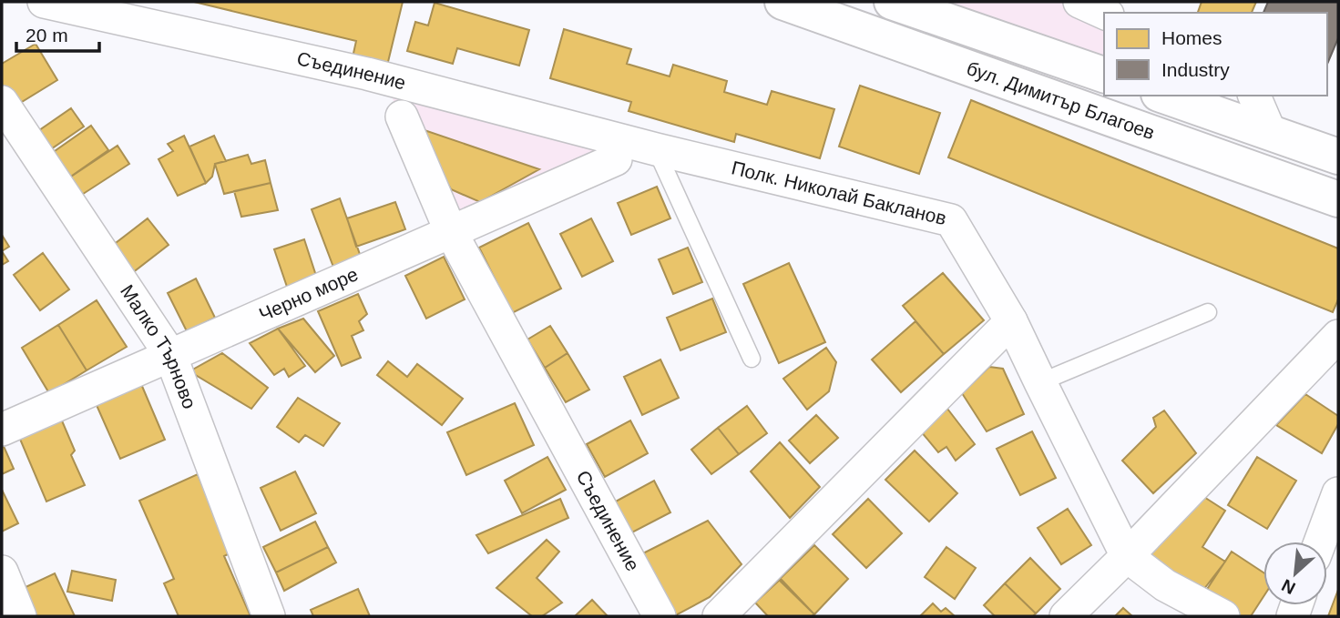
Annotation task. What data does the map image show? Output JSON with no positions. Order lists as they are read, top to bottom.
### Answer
{
  "streets": {
    "main road": ["бул. Димитър Благоев"],
    "street": [
      "Съединение",
      "Полк. Николай Бакланов",
      "Черно море",
      "Малко Търново"
    ]
  },
  "crossings": [
    ["Съединение", "Полк. Николай Бакланов"],
    ["Съединение", "Черно море"],
    ["Черно море", "Малко Търново"]
  ],
  "legend": ["Homes", "Industry"],
  "scale_bar": "20 m",
  "north": "bottom left"
}
